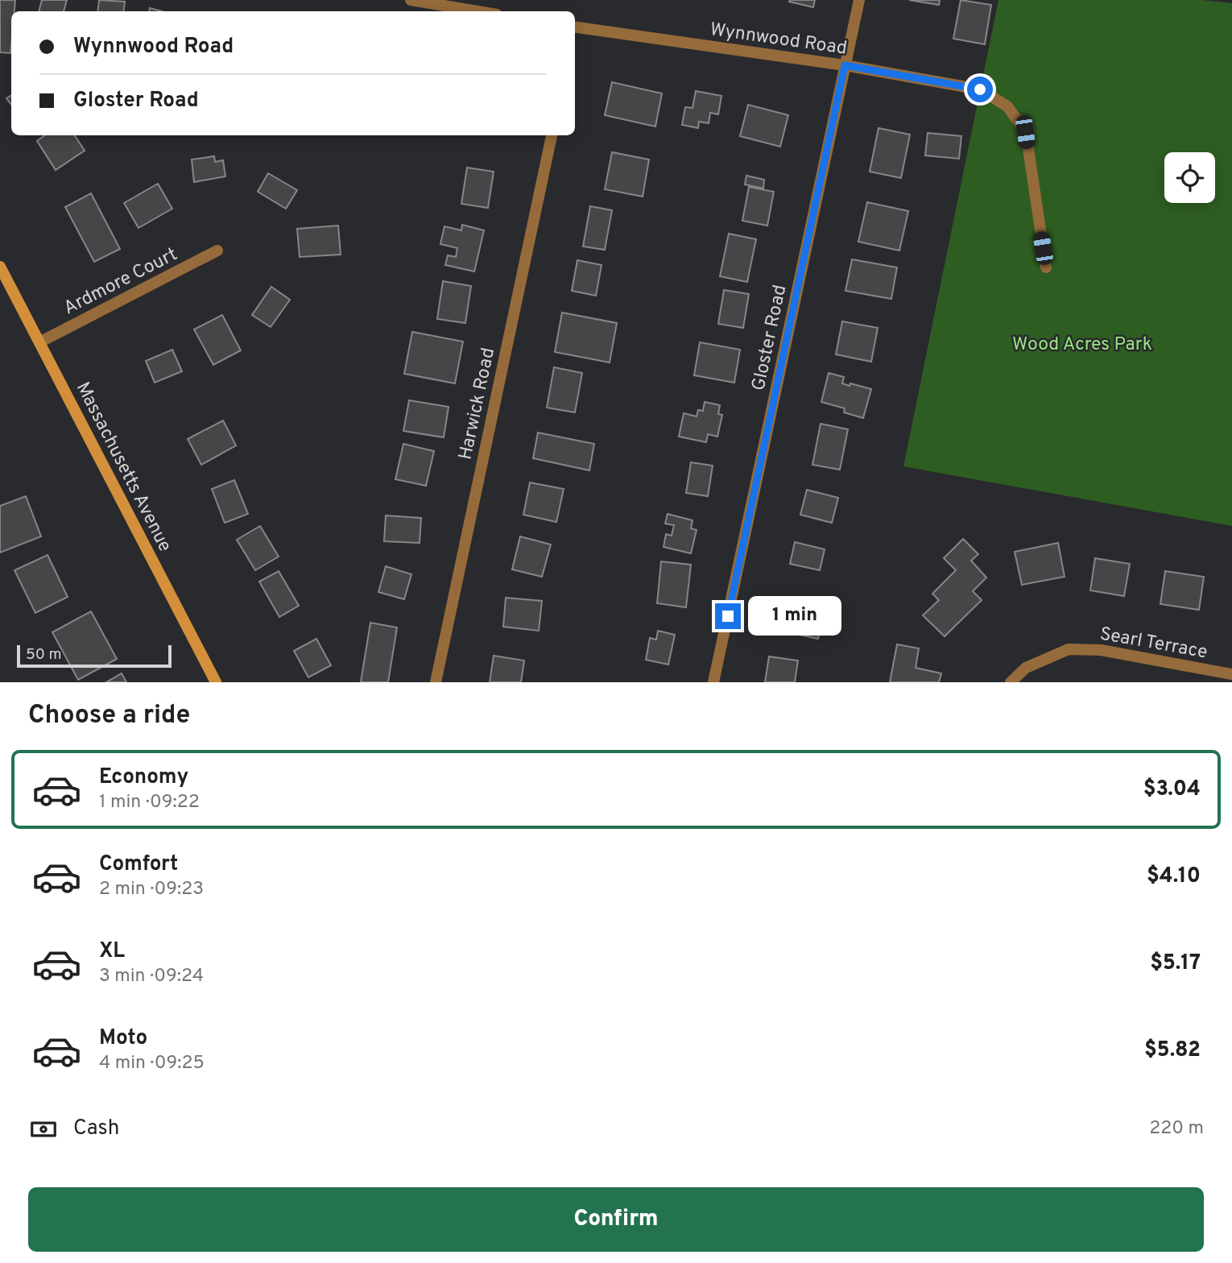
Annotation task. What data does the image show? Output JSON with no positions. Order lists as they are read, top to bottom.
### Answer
{
  "streets": {
    "main road": ["Massachusetts Avenue"],
    "street": [
      "Wynnwood Road",
      "Ardmore Court",
      "Gloster Road",
      "Harwick Road",
      "Searl Terrace"
    ]
  },
  "crossings": [
    ["Wynnwood Road", "Gloster Road"],
    ["Ardmore Court", "Massachusetts Avenue"]
  ],
  "parks": ["Wood Acres Park"],
  "scale_bar": "50 m",
  "page": {
    "banner": ["Wynnwood Road", "Gloster Road"],
    "bubble": "1 min",
    "scale": "50 m",
    "heading": "Choose a ride",
    "list": [
      {
        "name": "Economy",
        "note": "1 min · 09:22",
        "value": "$3.04"
      },
      {
        "name": "Comfort",
        "note": "2 min · 09:23",
        "value": "$4.10"
      },
      {
        "name": "XL",
        "note": "3 min · 09:24",
        "value": "$5.17"
      },
      {
        "name": "Moto",
        "note": "4 min · 09:25",
        "value": "$5.82"
      }
    ],
    "pay": ["Cash", "220 m"],
    "buttons": "Confirm"
  }
}
